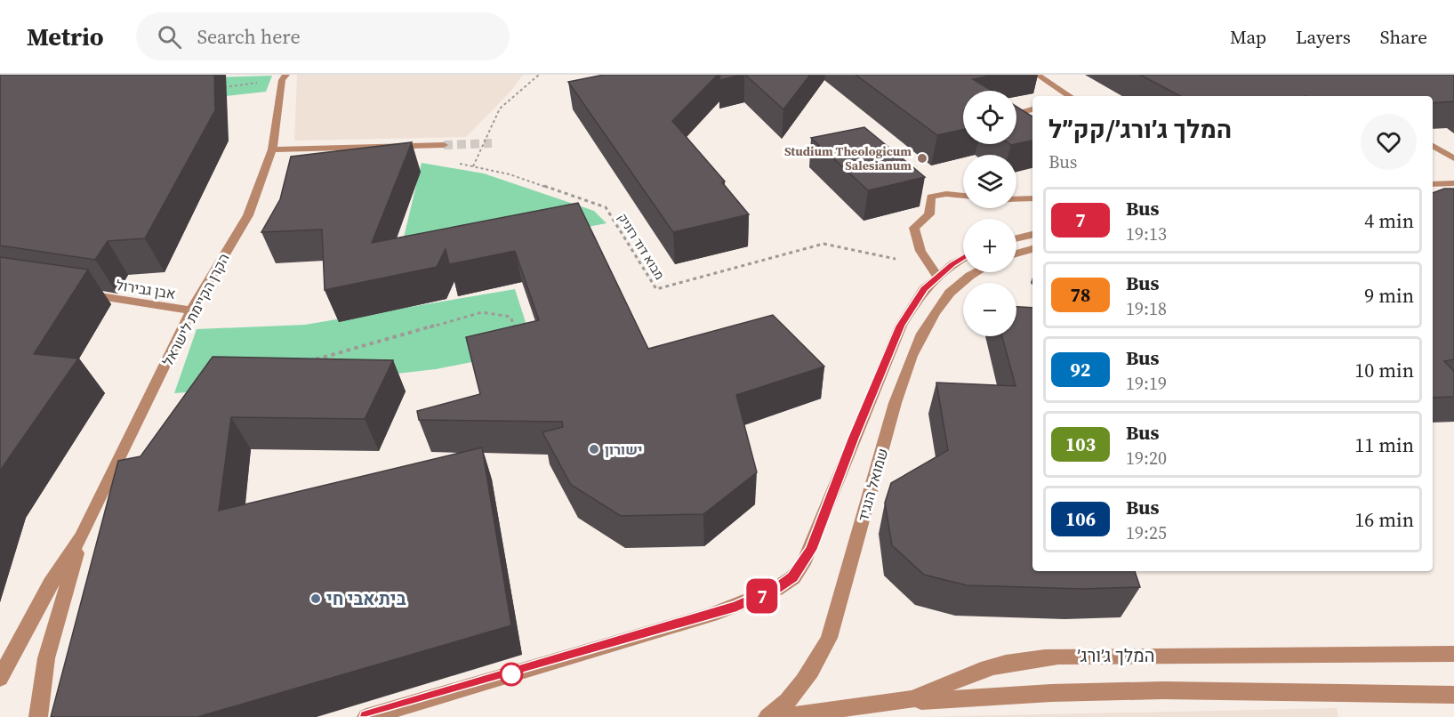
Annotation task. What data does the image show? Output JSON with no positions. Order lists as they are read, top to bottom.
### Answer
{
  "streets": {
    "street": [
      "אבן גבירול",
      "הקרן הקיימת לישראל",
      "שמואל הנגיד",
      "המלך ג׳ורג׳"
    ],
    "path": ["מבוא דוד רזניק"]
  },
  "crossings": [
    ["אבן גבירול", "הקרן הקיימת לישראל"]
  ],
  "places": ["Studium Theologicum Salesianum", "ישורון", "בית אבי חי"],
  "lines": ["bus line 7"],
  "page": {
    "header": "Metrio",
    "search": "Search here",
    "nav": ["Map", "Layers", "Share"],
    "on_map": "7",
    "map_buttons": ["+", "−"],
    "heading": ["המלך ג׳ורג׳/קק״ל", "Bus"],
    "list": [
      {
        "mark": "7",
        "name": "Bus",
        "note": "19:13",
        "value": "4 min"
      },
      {
        "mark": "78",
        "name": "Bus",
        "note": "19:18",
        "value": "9 min"
      },
      {
        "mark": "92",
        "name": "Bus",
        "note": "19:19",
        "value": "10 min"
      },
      {
        "mark": "103",
        "name": "Bus",
        "note": "19:20",
        "value": "11 min"
      },
      {
        "mark": "106",
        "name": "Bus",
        "note": "19:25",
        "value": "16 min"
      }
    ]
  }
}
